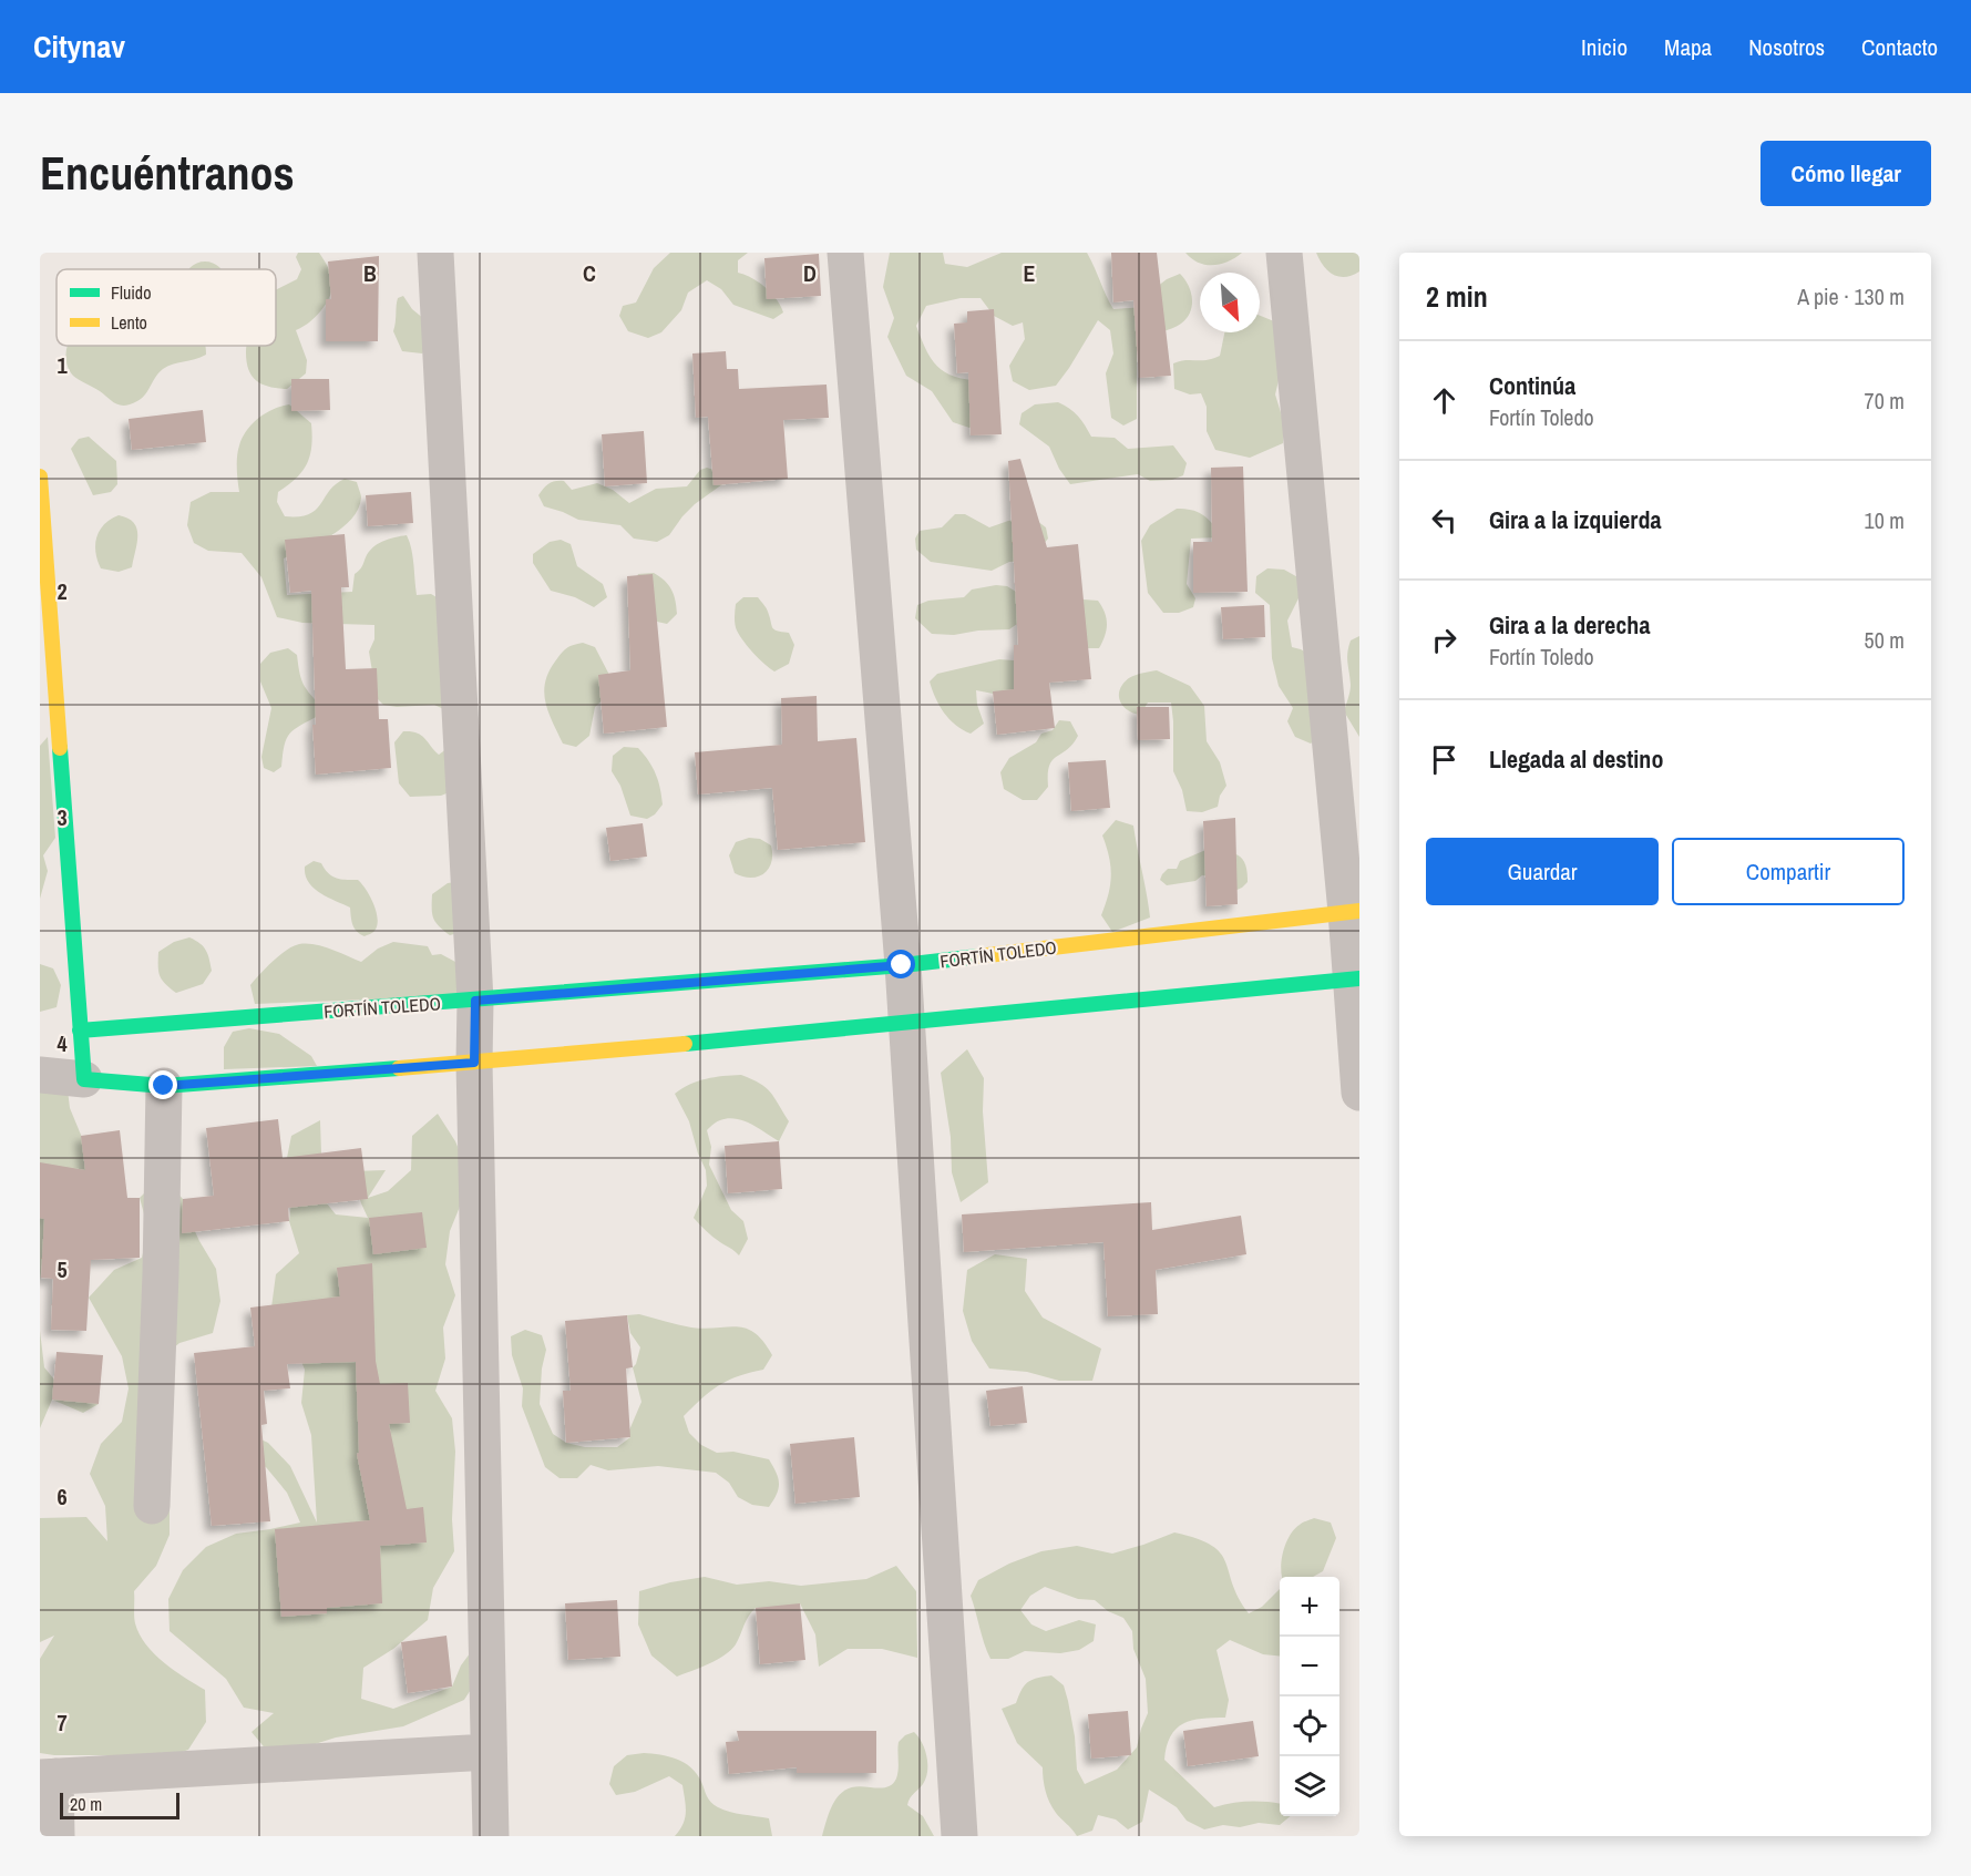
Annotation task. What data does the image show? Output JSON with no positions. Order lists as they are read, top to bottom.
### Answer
{
  "streets": {
    "street": ["FORTÍN TOLEDO"]
  },
  "legend": ["Fluido", "Lento"],
  "scale_bar": "20 m",
  "north": "bottom right",
  "page": {
    "header": "Citynav",
    "nav": [
      "Inicio",
      "Mapa",
      "Nosotros",
      "Contacto"
    ],
    "buttons": [
      "Cómo llegar",
      ["Guardar", "Compartir"]
    ],
    "title": "Encuéntranos",
    "heading": ["2 min", "A pie · 130 m"],
    "list": [
      ["Continúa", "Fortín Toledo", "70 m"],
      ["Gira a la izquierda", "10 m"],
      ["Gira a la derecha", "Fortín Toledo", "50 m"],
      "Llegada al destino"
    ],
    "map_buttons": ["+", "−"],
    "scale": "20 m"
  },
  "grid": {
    "columns": [
      "B",
      "C",
      "D",
      "E"
    ],
    "rows": [
      "1",
      "2",
      "3",
      "4",
      "5",
      "6",
      "7"
    ]
  }
}
